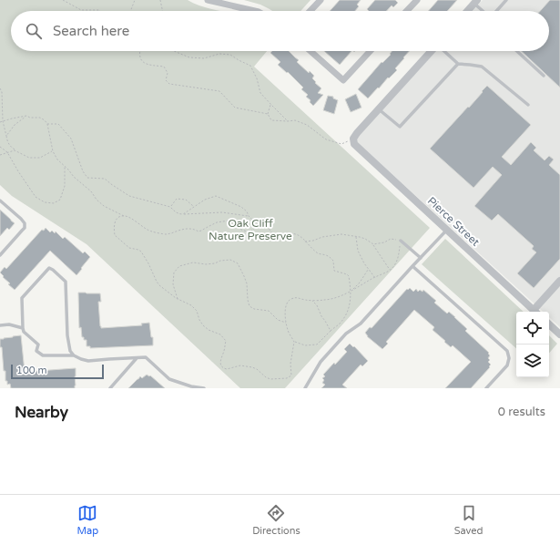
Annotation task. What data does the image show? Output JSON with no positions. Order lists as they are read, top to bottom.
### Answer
{
  "streets": {
    "street": ["Pierce Street"]
  },
  "parks": ["Oak Cliff Nature Preserve"],
  "scale_bar": "100 m",
  "page": {
    "search": "Search here",
    "scale": "100 m",
    "heading": ["Nearby", "0 results"],
    "nav": ["Map", "Directions", "Saved"]
  }
}
